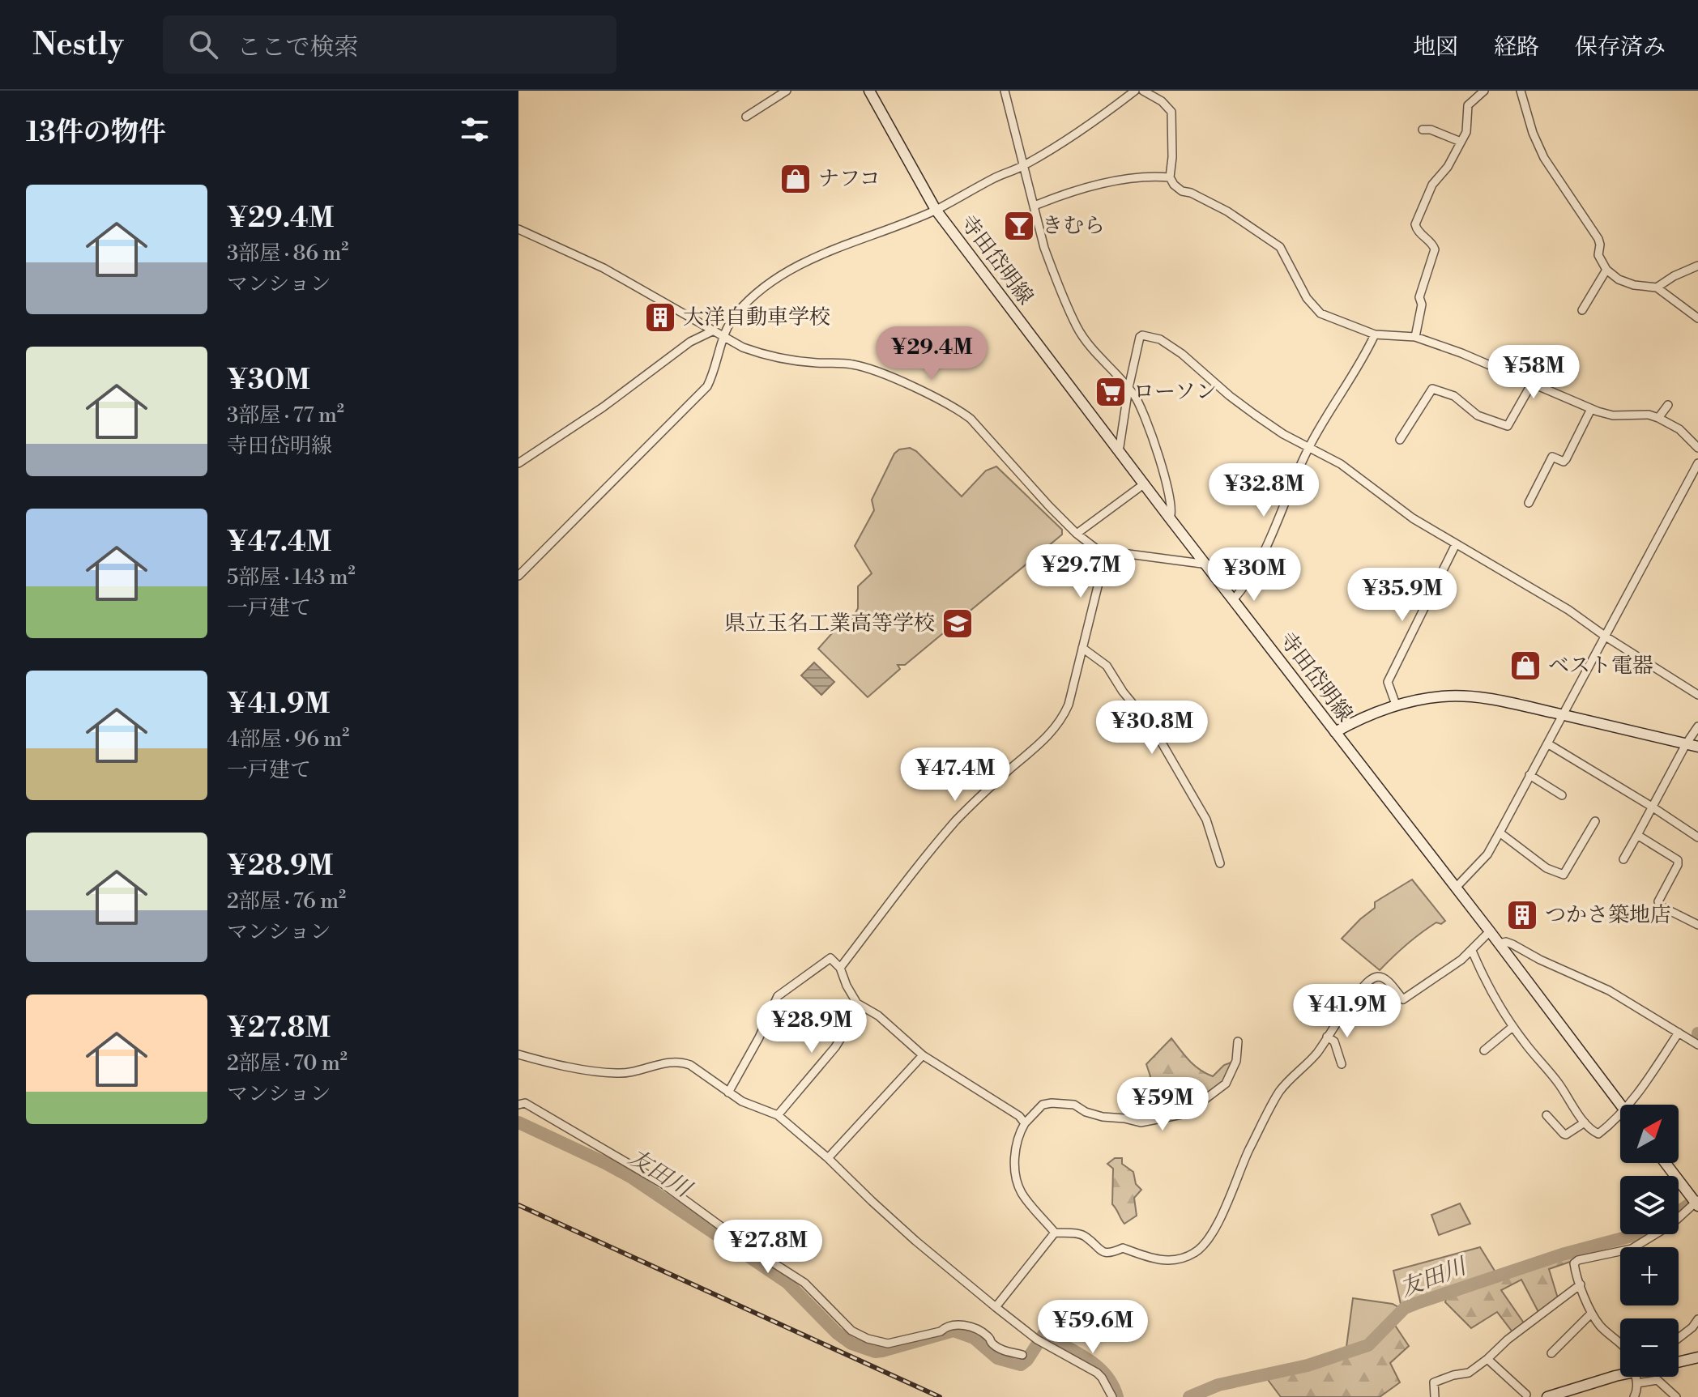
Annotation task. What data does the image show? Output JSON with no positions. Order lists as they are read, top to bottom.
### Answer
{
  "streets": {
    "main road": ["寺田岱明線"]
  },
  "water": ["友田川"],
  "places": {
    "shop": ["ナフコ", "ベスト電器"],
    "bar": ["きむら"],
    "building": ["大洋自動車学校", "つかさ築地店"],
    "supermarket": ["ローソン"],
    "school or university": ["県立玉名工業高等学校"]
  },
  "north": "top right",
  "page": {
    "header": "Nestly",
    "search": "ここで検索",
    "nav": ["地図", "経路", "保存済み"],
    "heading": "13件の物件",
    "list": [
      {
        "name": "¥29.4M",
        "note": "3部屋 · 86 m² · マンション"
      },
      {
        "name": "¥30M",
        "note": "3部屋 · 77 m² · 寺田岱明線"
      },
      {
        "name": "¥47.4M",
        "note": "5部屋 · 143 m² · 一戸建て"
      },
      {
        "name": "¥41.9M",
        "note": "4部屋 · 96 m² · 一戸建て"
      },
      {
        "name": "¥28.9M",
        "note": "2部屋 · 76 m² · マンション"
      },
      {
        "name": "¥27.8M",
        "note": "2部屋 · 70 m² · マンション"
      }
    ],
    "price": [
      "¥29.4M",
      "¥58M",
      "¥32.8M",
      "¥29.7M",
      "¥30M",
      "¥35.9M",
      "¥30.8M",
      "¥47.4M",
      "¥41.9M",
      "¥28.9M",
      "¥59M",
      "¥27.8M",
      "¥59.6M"
    ],
    "map_buttons": ["+", "−"]
  }
}
